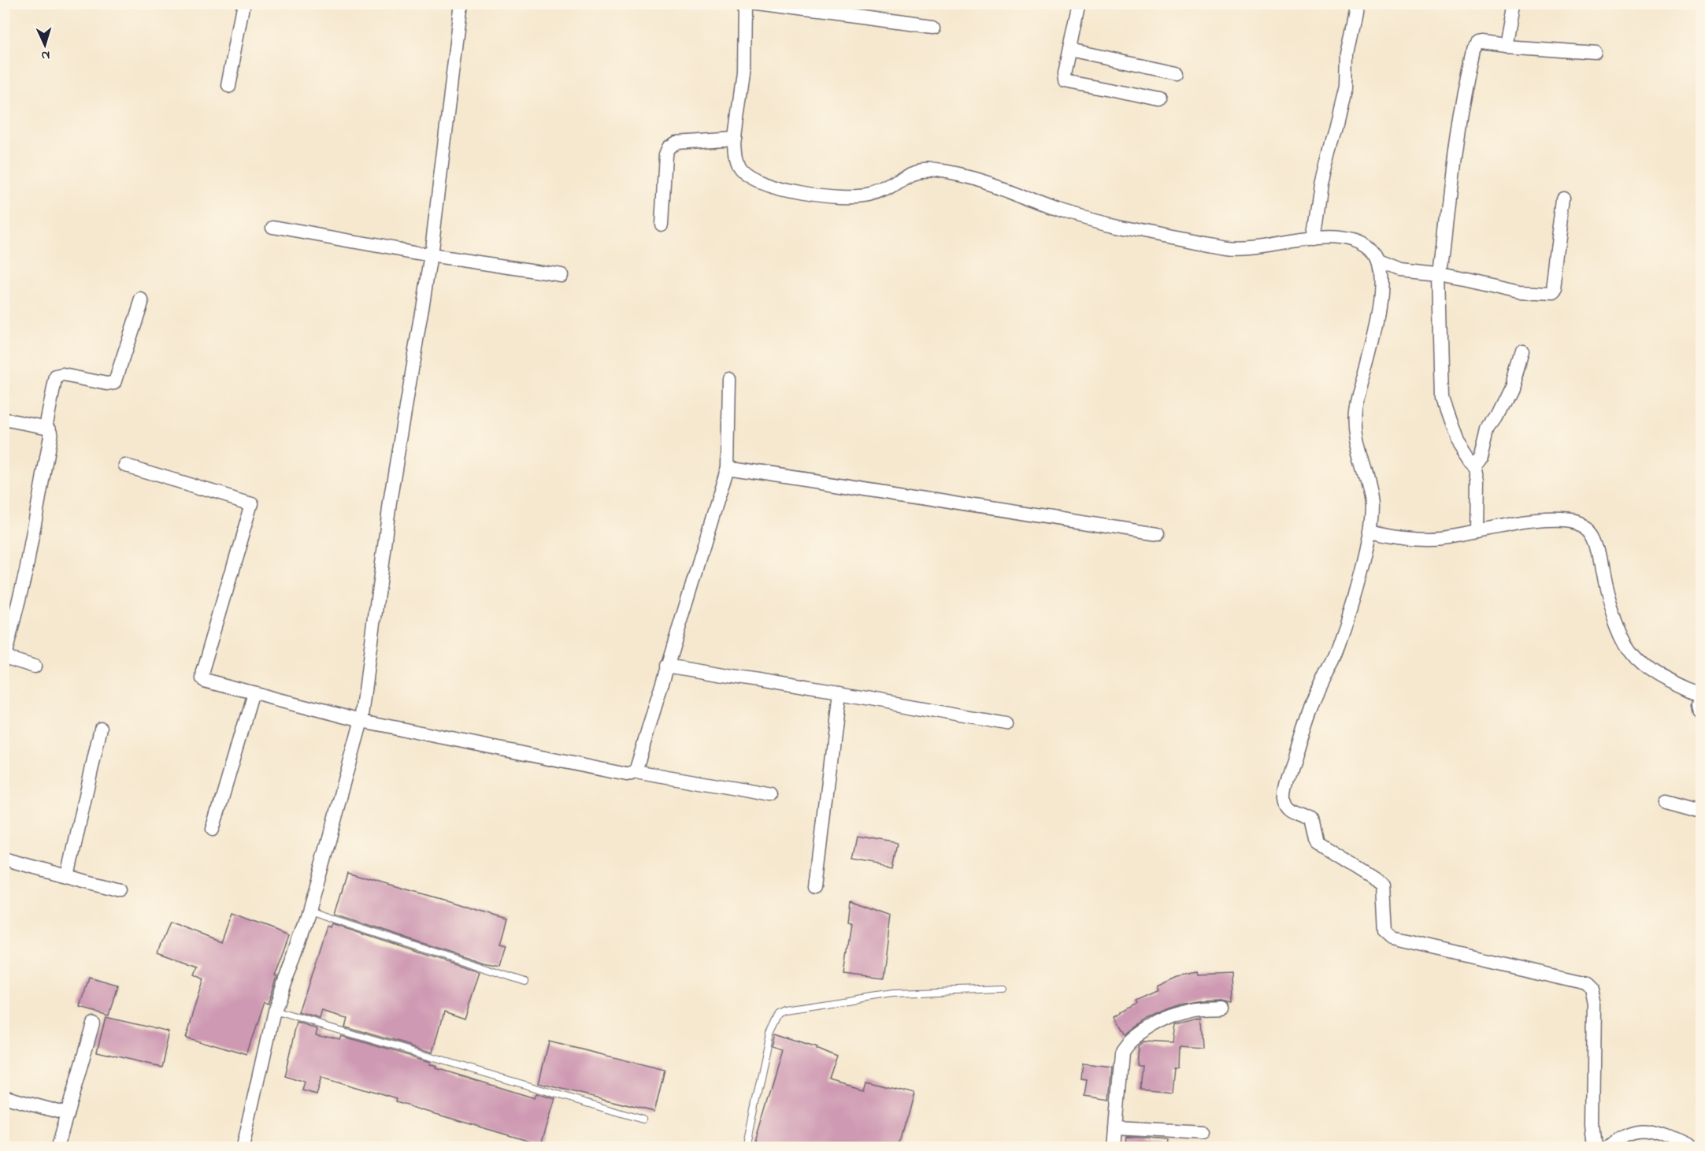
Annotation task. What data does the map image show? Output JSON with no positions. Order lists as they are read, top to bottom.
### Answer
{
  "north": "bottom"
}
